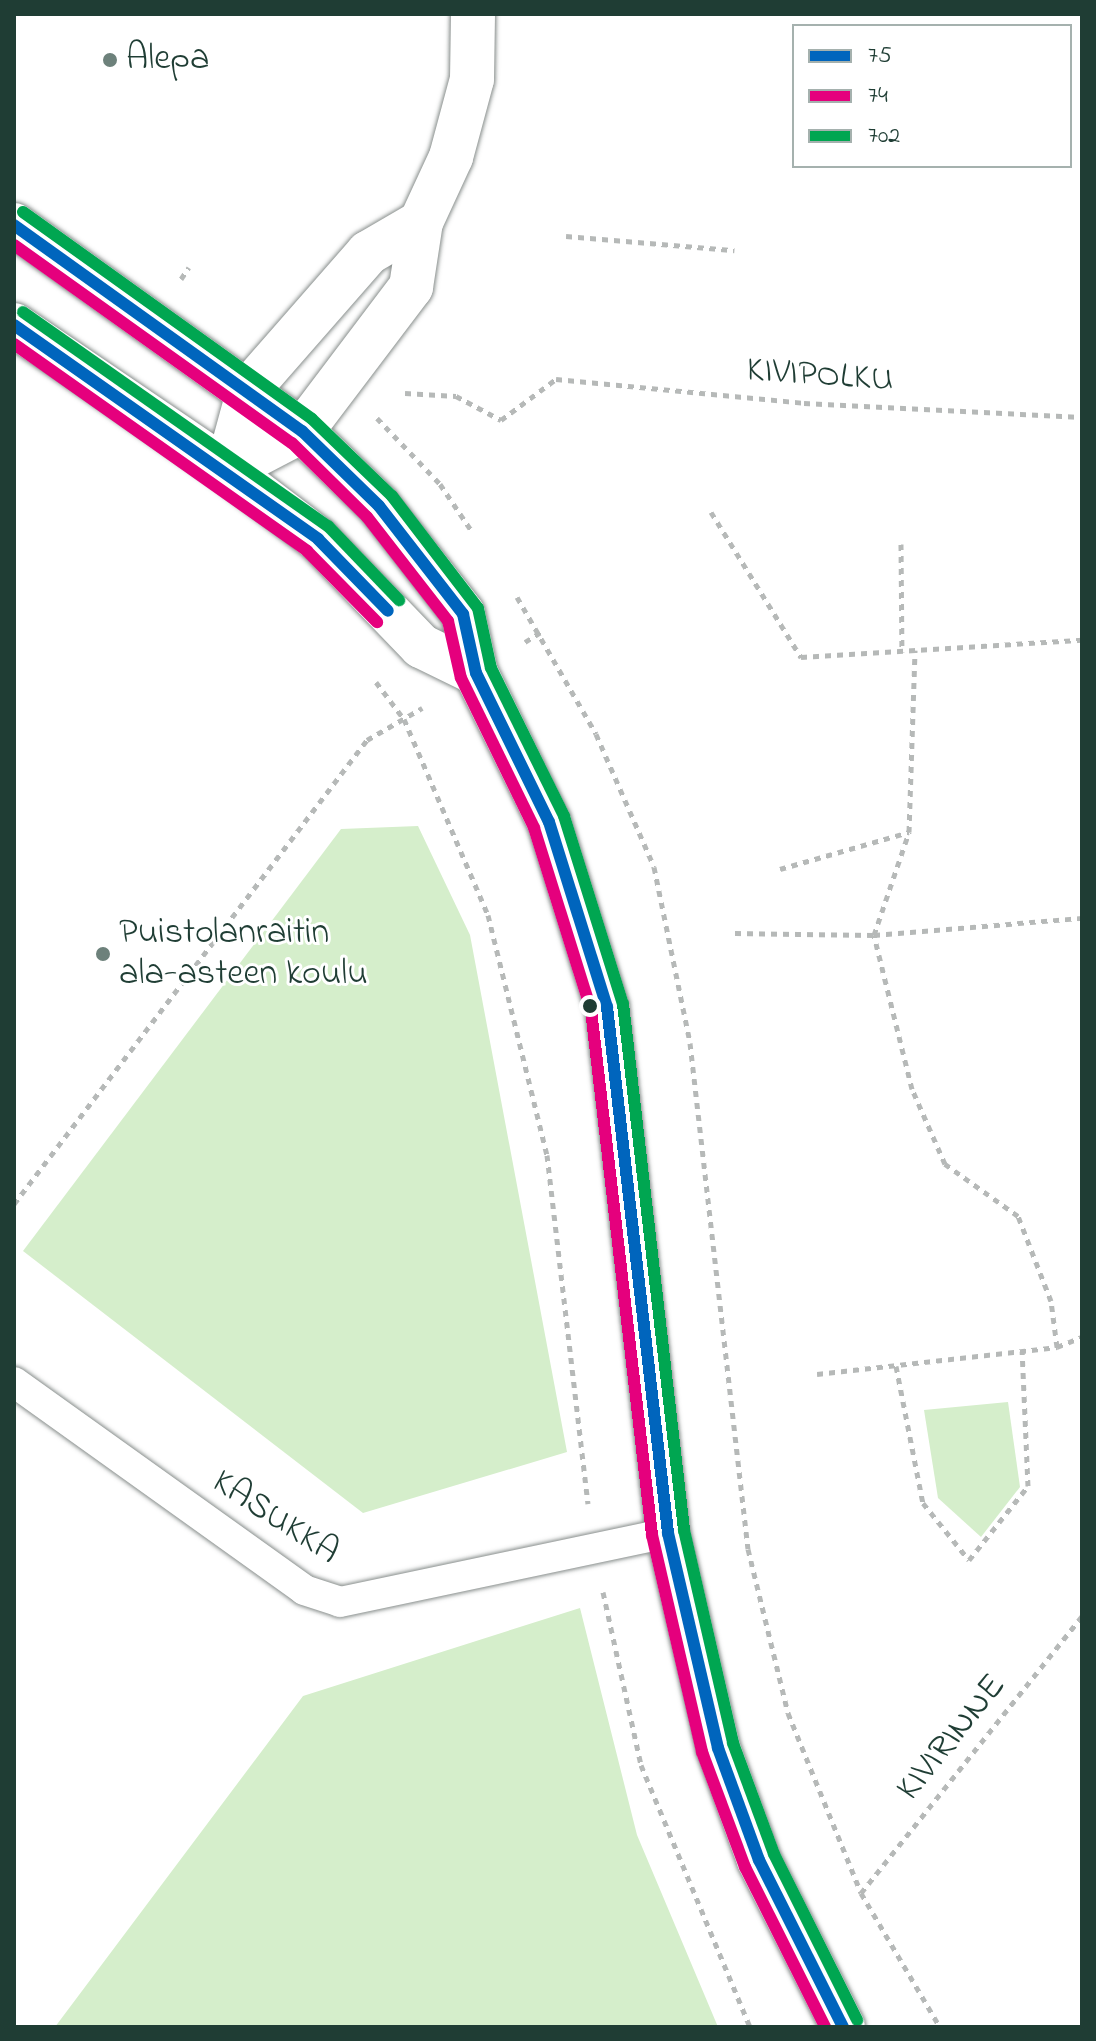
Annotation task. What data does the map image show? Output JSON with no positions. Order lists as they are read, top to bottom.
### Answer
{
  "streets": {
    "lane": ["KASUKKA"],
    "path": ["KIVIPOLKU", "KIVIRINNE"]
  },
  "places": ["Alepa", "Puistolanraitin ala-asteen koulu"],
  "lines": ["transit line 702", "transit line 75", "transit line 74"],
  "legend": ["75", "74", "702"]
}
